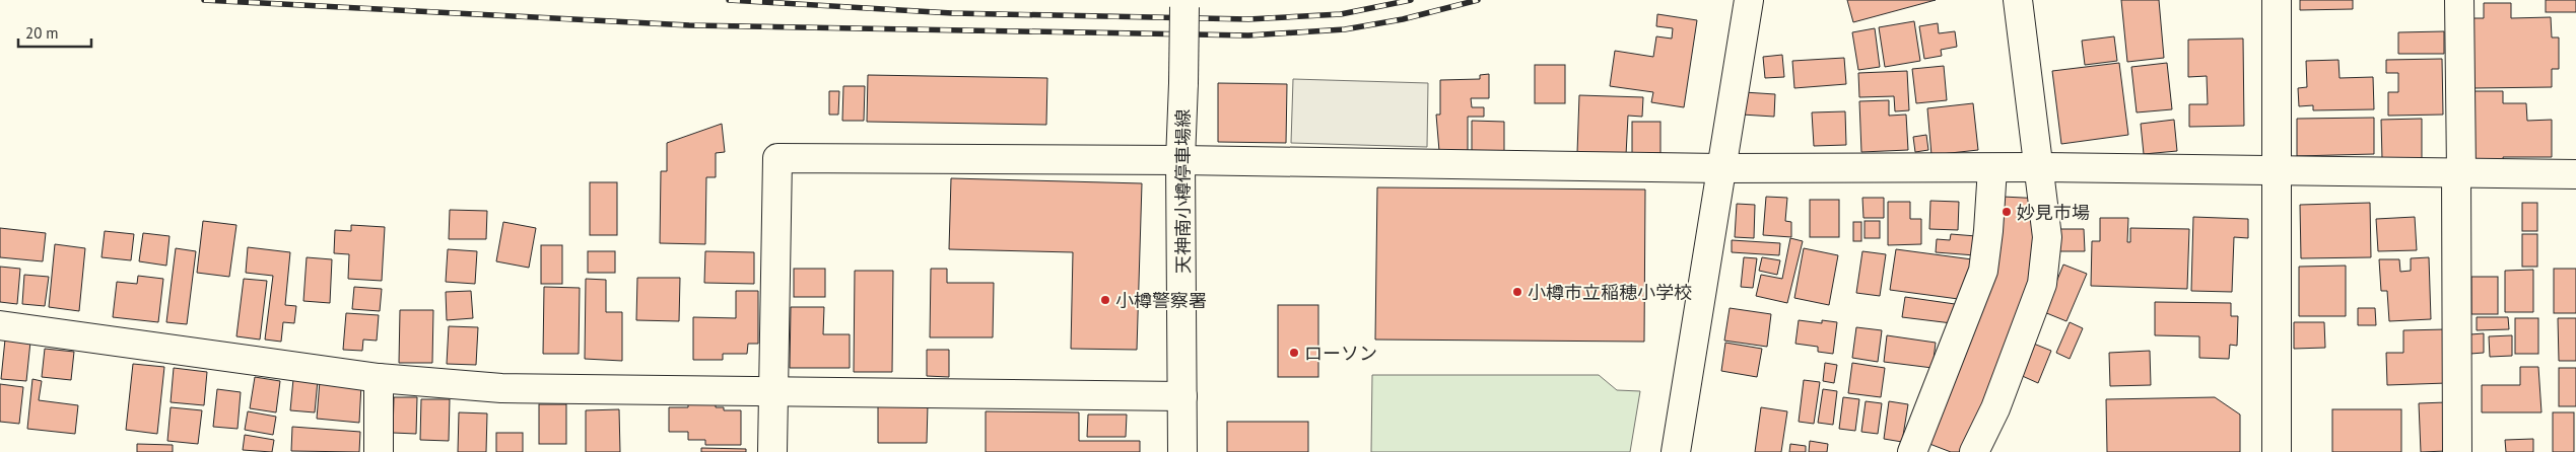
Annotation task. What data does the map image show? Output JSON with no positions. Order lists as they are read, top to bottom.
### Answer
{
  "streets": {
    "street": ["天神南小樽停車場線"]
  },
  "places": [
    "妙見市場",
    "小樽市立稲穂小学校",
    "小樽警察署",
    "ローソン"
  ],
  "scale_bar": "20 m"
}
